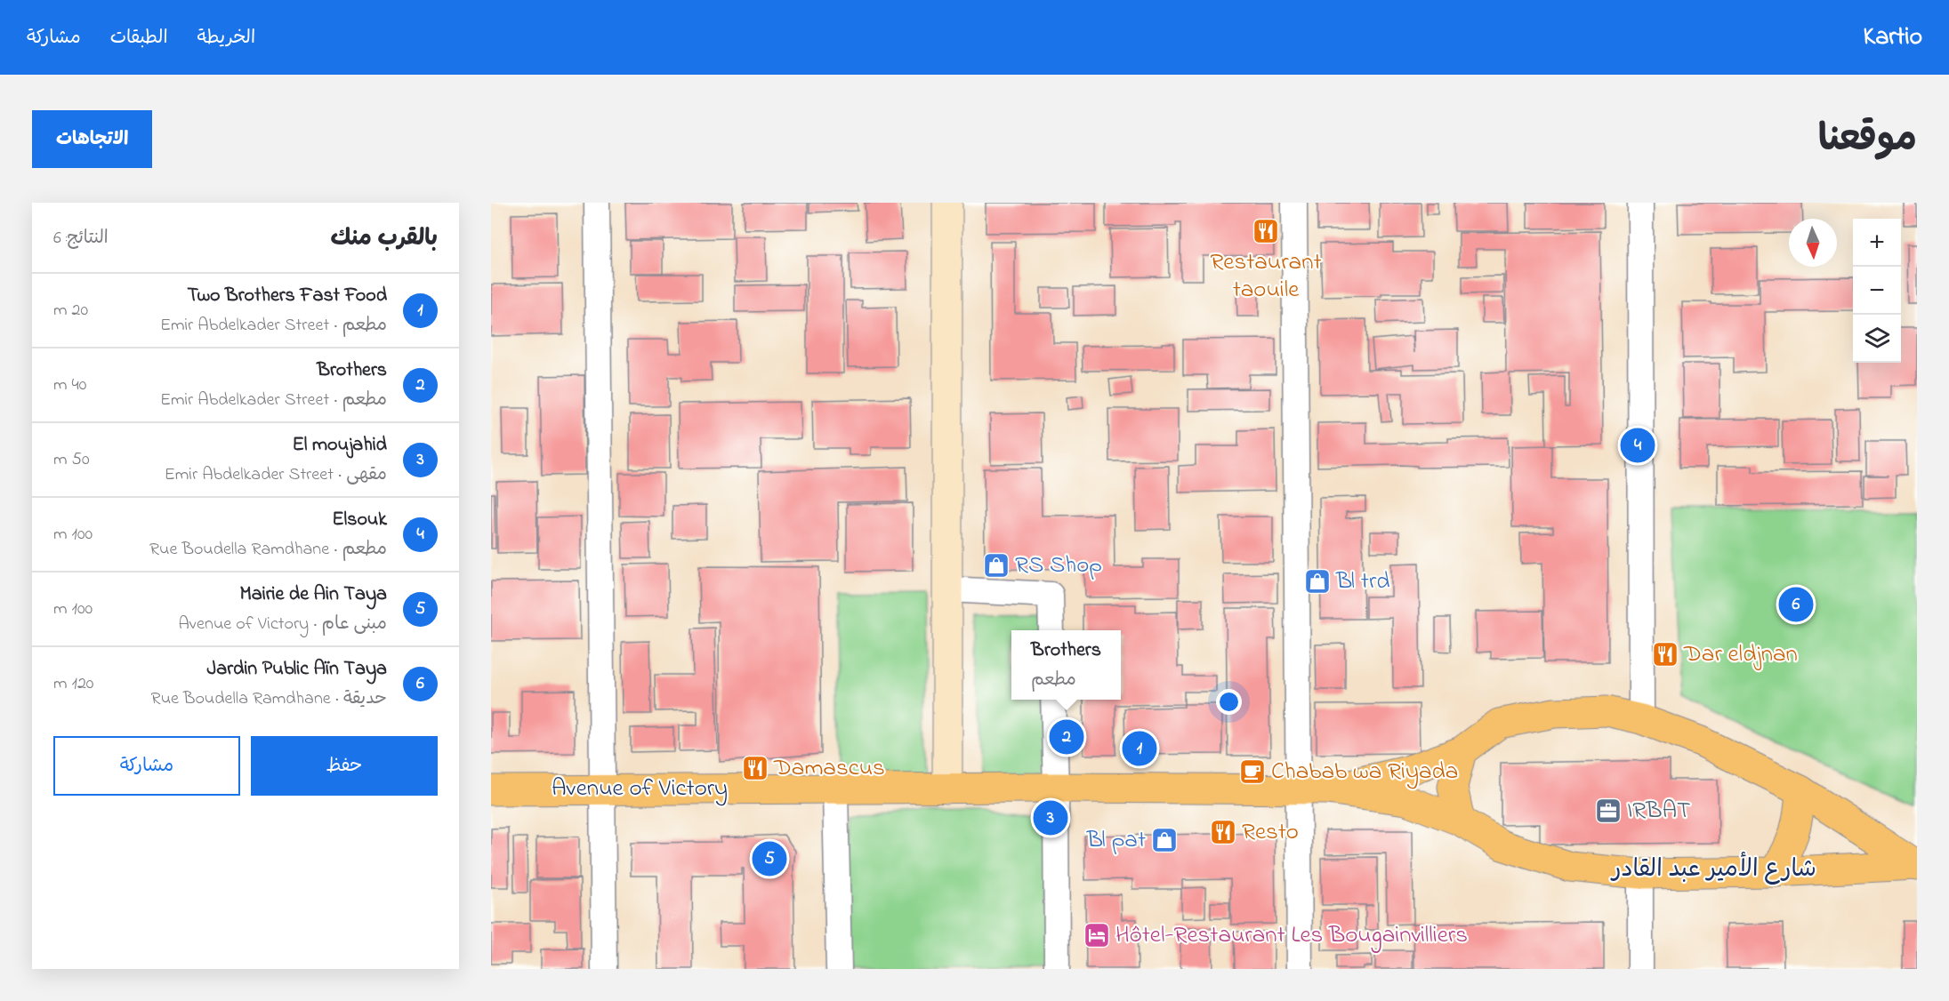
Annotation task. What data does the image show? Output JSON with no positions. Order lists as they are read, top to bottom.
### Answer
{
  "streets": {
    "main road": ["Avenue of Victory", "شارع الأمير عبد القادر"]
  },
  "crossings": [
    ["Avenue of Victory", "شارع الأمير عبد القادر"]
  ],
  "places": {
    "restaurant": [
      "Restaurant taouile",
      "Dar eldjnan",
      "Damascus",
      "Resto"
    ],
    "shop": ["RS Shop", "Bl trd", "Bl pat"],
    "cafe": ["Chabab wa Riyada"],
    "office": ["IRBAT"],
    "hotel": ["Hôtel-Restaurant Les Bougainvilliers"]
  },
  "north": "bottom",
  "page": {
    "header": "Kartio",
    "nav": ["الخريطة", "الطبقات", "مشاركة"],
    "title": "موقعنا",
    "buttons": [
      "الاتجاهات",
      ["حفظ", "مشاركة"]
    ],
    "heading": ["بالقرب منك", "النتائج: 6"],
    "map_buttons": ["+", "−"],
    "list": [
      {
        "mark": "1",
        "name": "Two Brothers Fast Food",
        "note": "مطعم · Emir Abdelkader Street",
        "value": "20 m"
      },
      {
        "mark": "2",
        "name": "Brothers",
        "note": "مطعم · Emir Abdelkader Street",
        "value": "40 m"
      },
      {
        "mark": "3",
        "name": "El moujahid",
        "note": "مقهى · Emir Abdelkader Street",
        "value": "50 m"
      },
      {
        "mark": "4",
        "name": "Elsouk",
        "note": "مطعم · Rue Boudella Ramdhane",
        "value": "100 m"
      },
      {
        "mark": "5",
        "name": "Mairie de Ain Taya",
        "note": "مبنى عام · Avenue of Victory",
        "value": "100 m"
      },
      {
        "mark": "6",
        "name": "Jardin Public Aïn Taya",
        "note": "حديقة · Rue Boudella Ramdhane",
        "value": "120 m"
      }
    ],
    "pins": [
      "4",
      "6",
      "2",
      "1",
      "3",
      "5"
    ],
    "popup": ["Brothers", "مطعم"]
  }
}
